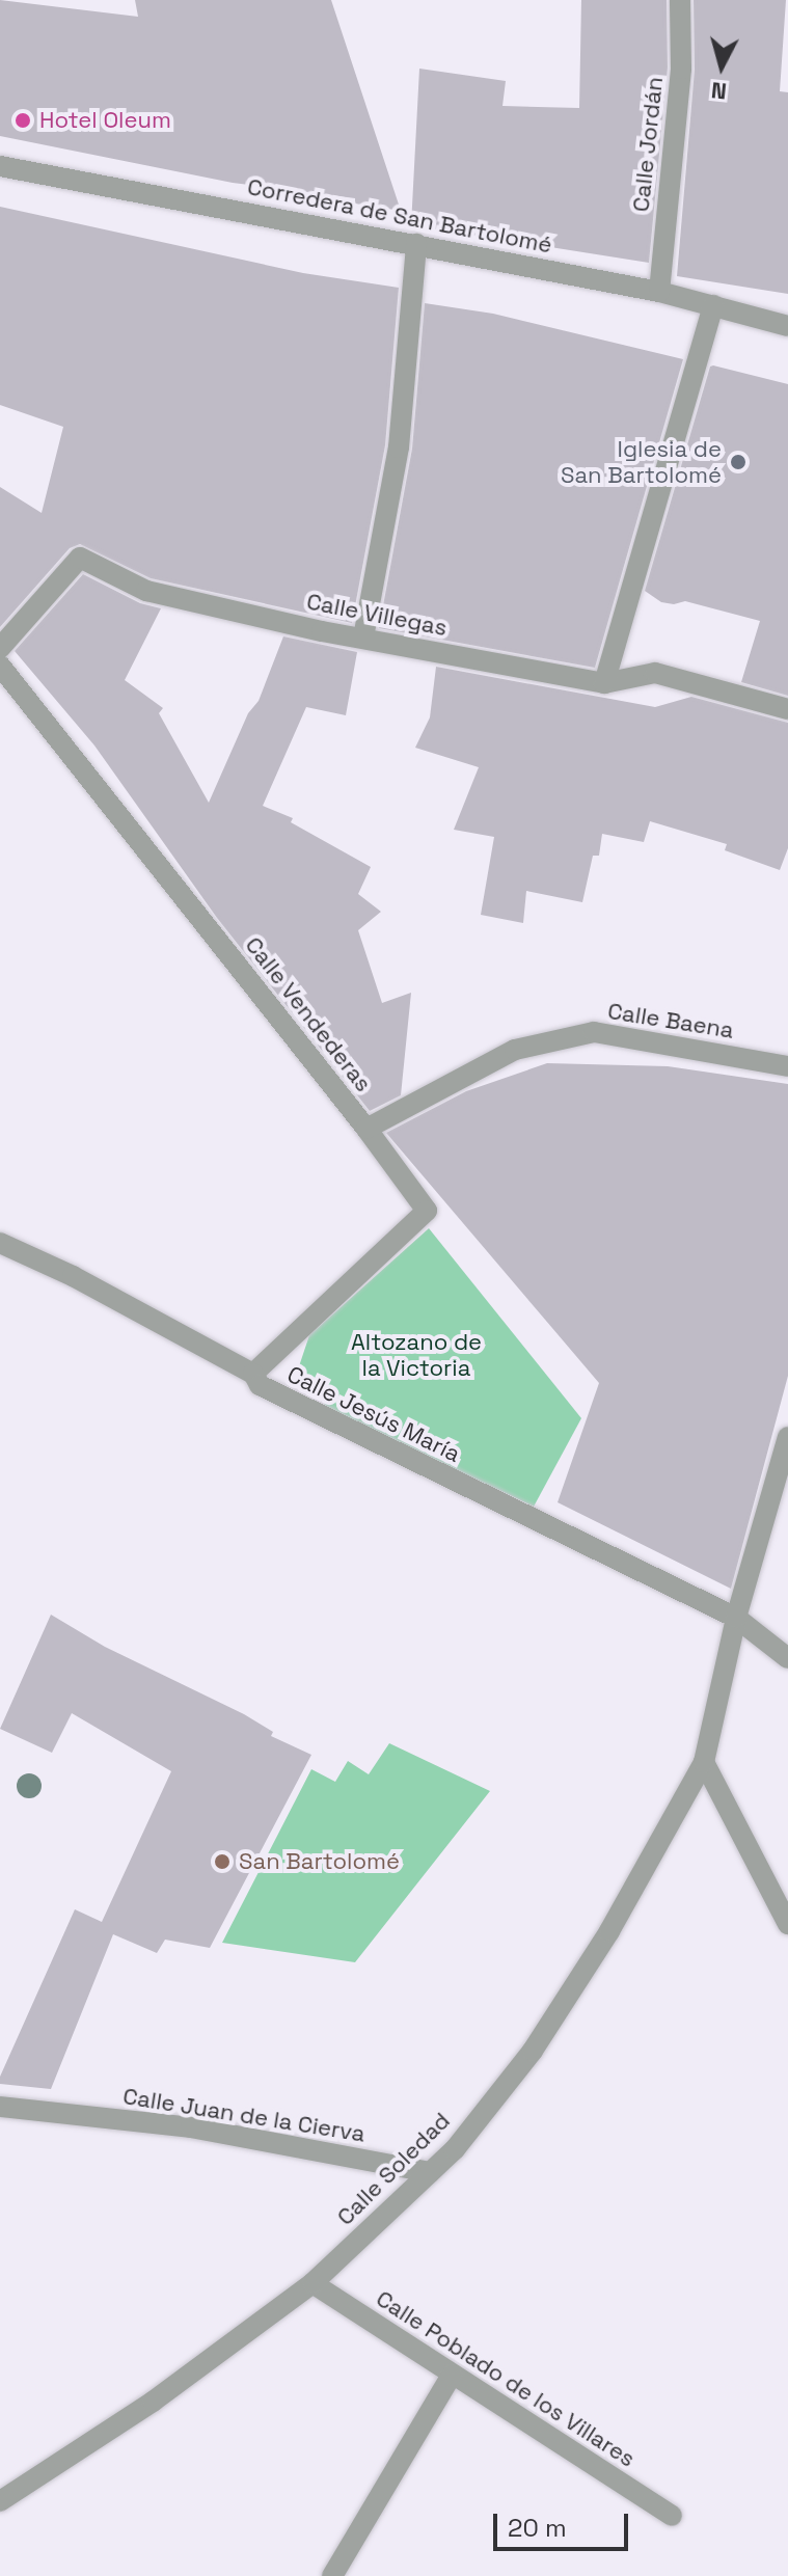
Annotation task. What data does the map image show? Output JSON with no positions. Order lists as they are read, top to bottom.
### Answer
{
  "streets": {
    "street": [
      "Calle Jordán",
      "Corredera de San Bartolomé",
      "Calle Villegas",
      "Calle Vendederas",
      "Calle Baena",
      "Calle Jesús María",
      "Calle Juan de la Cierva",
      "Calle Soledad",
      "Calle Poblado de los Villares"
    ]
  },
  "crossings": [
    ["Calle Jordán", "Corredera de San Bartolomé"],
    ["Calle Vendederas", "Calle Baena"],
    ["Calle Vendederas", "Calle Jesús María"],
    ["Calle Jesús María", "Calle Soledad"],
    ["Calle Juan de la Cierva", "Calle Soledad"],
    ["Calle Soledad", "Calle Poblado de los Villares"]
  ],
  "parks": ["Altozano de la Victoria"],
  "places": ["Hotel Oleum", "Iglesia de San Bartolomé", "San Bartolomé"],
  "scale_bar": "20 m",
  "north": "bottom"
}
